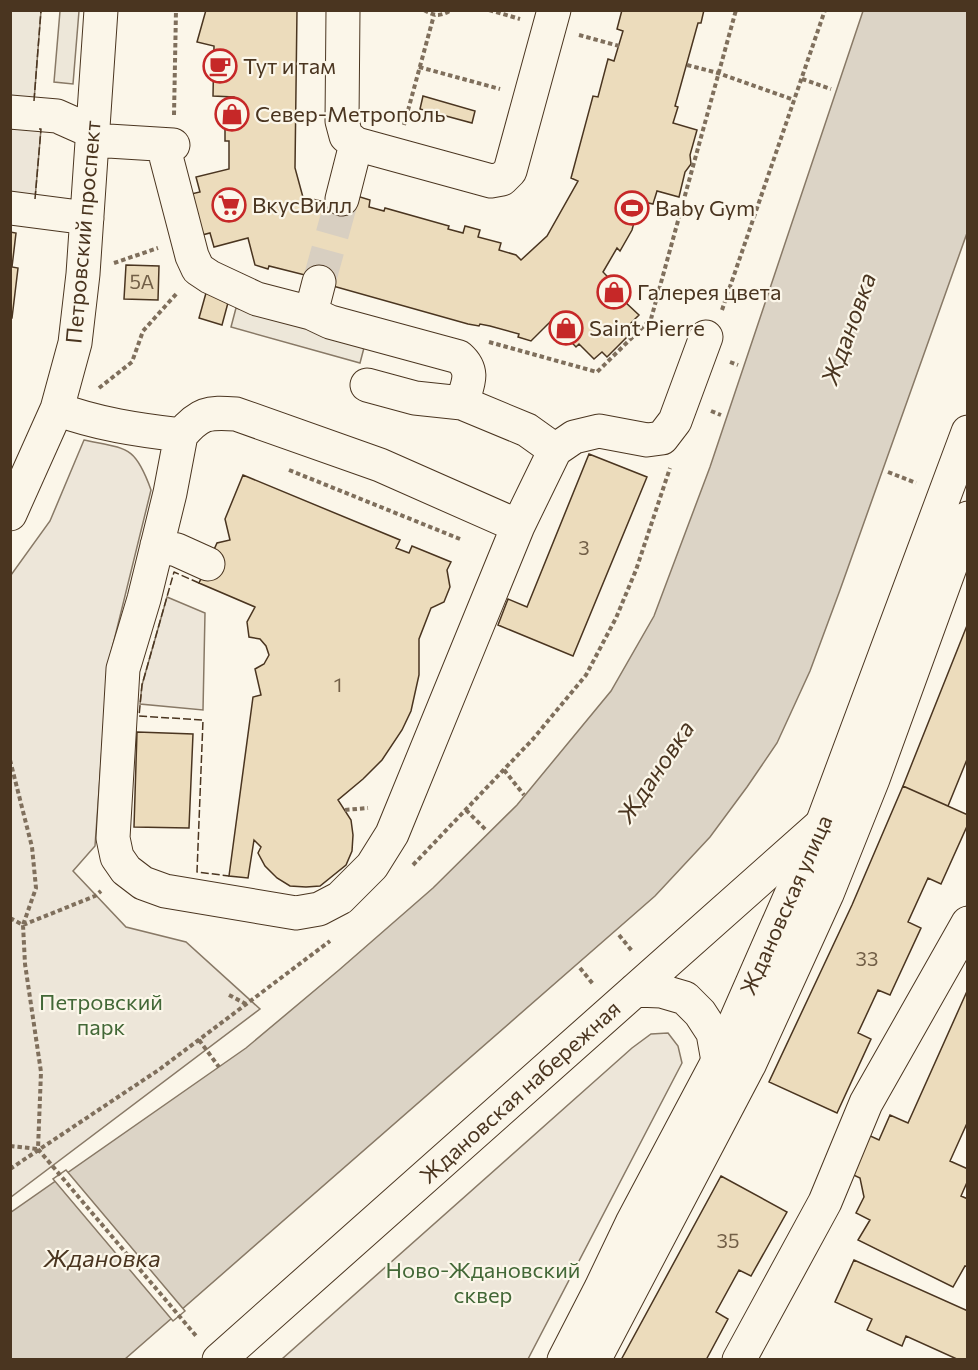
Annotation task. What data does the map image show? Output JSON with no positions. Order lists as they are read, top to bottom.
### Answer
{
  "streets": {
    "main road": ["Петровский проспект", "Ждановская улица", "Ждановская набережная"]
  },
  "crossings": [
    ["Ждановская улица", "Ждановская набережная"]
  ],
  "water": ["Ждановка"],
  "parks": ["Петровский парк", "Ново-Ждановский сквер"],
  "places": {
    "cafe": ["Тут и там"],
    "shop": ["Север-Метрополь", "Галерея цвета", "Saint Pierre"],
    "supermarket": ["ВкусВилл"],
    "sports": ["Baby Gym"]
  },
  "house_numbers": [
    "5А",
    "3",
    "1",
    "33",
    "35"
  ]
}
